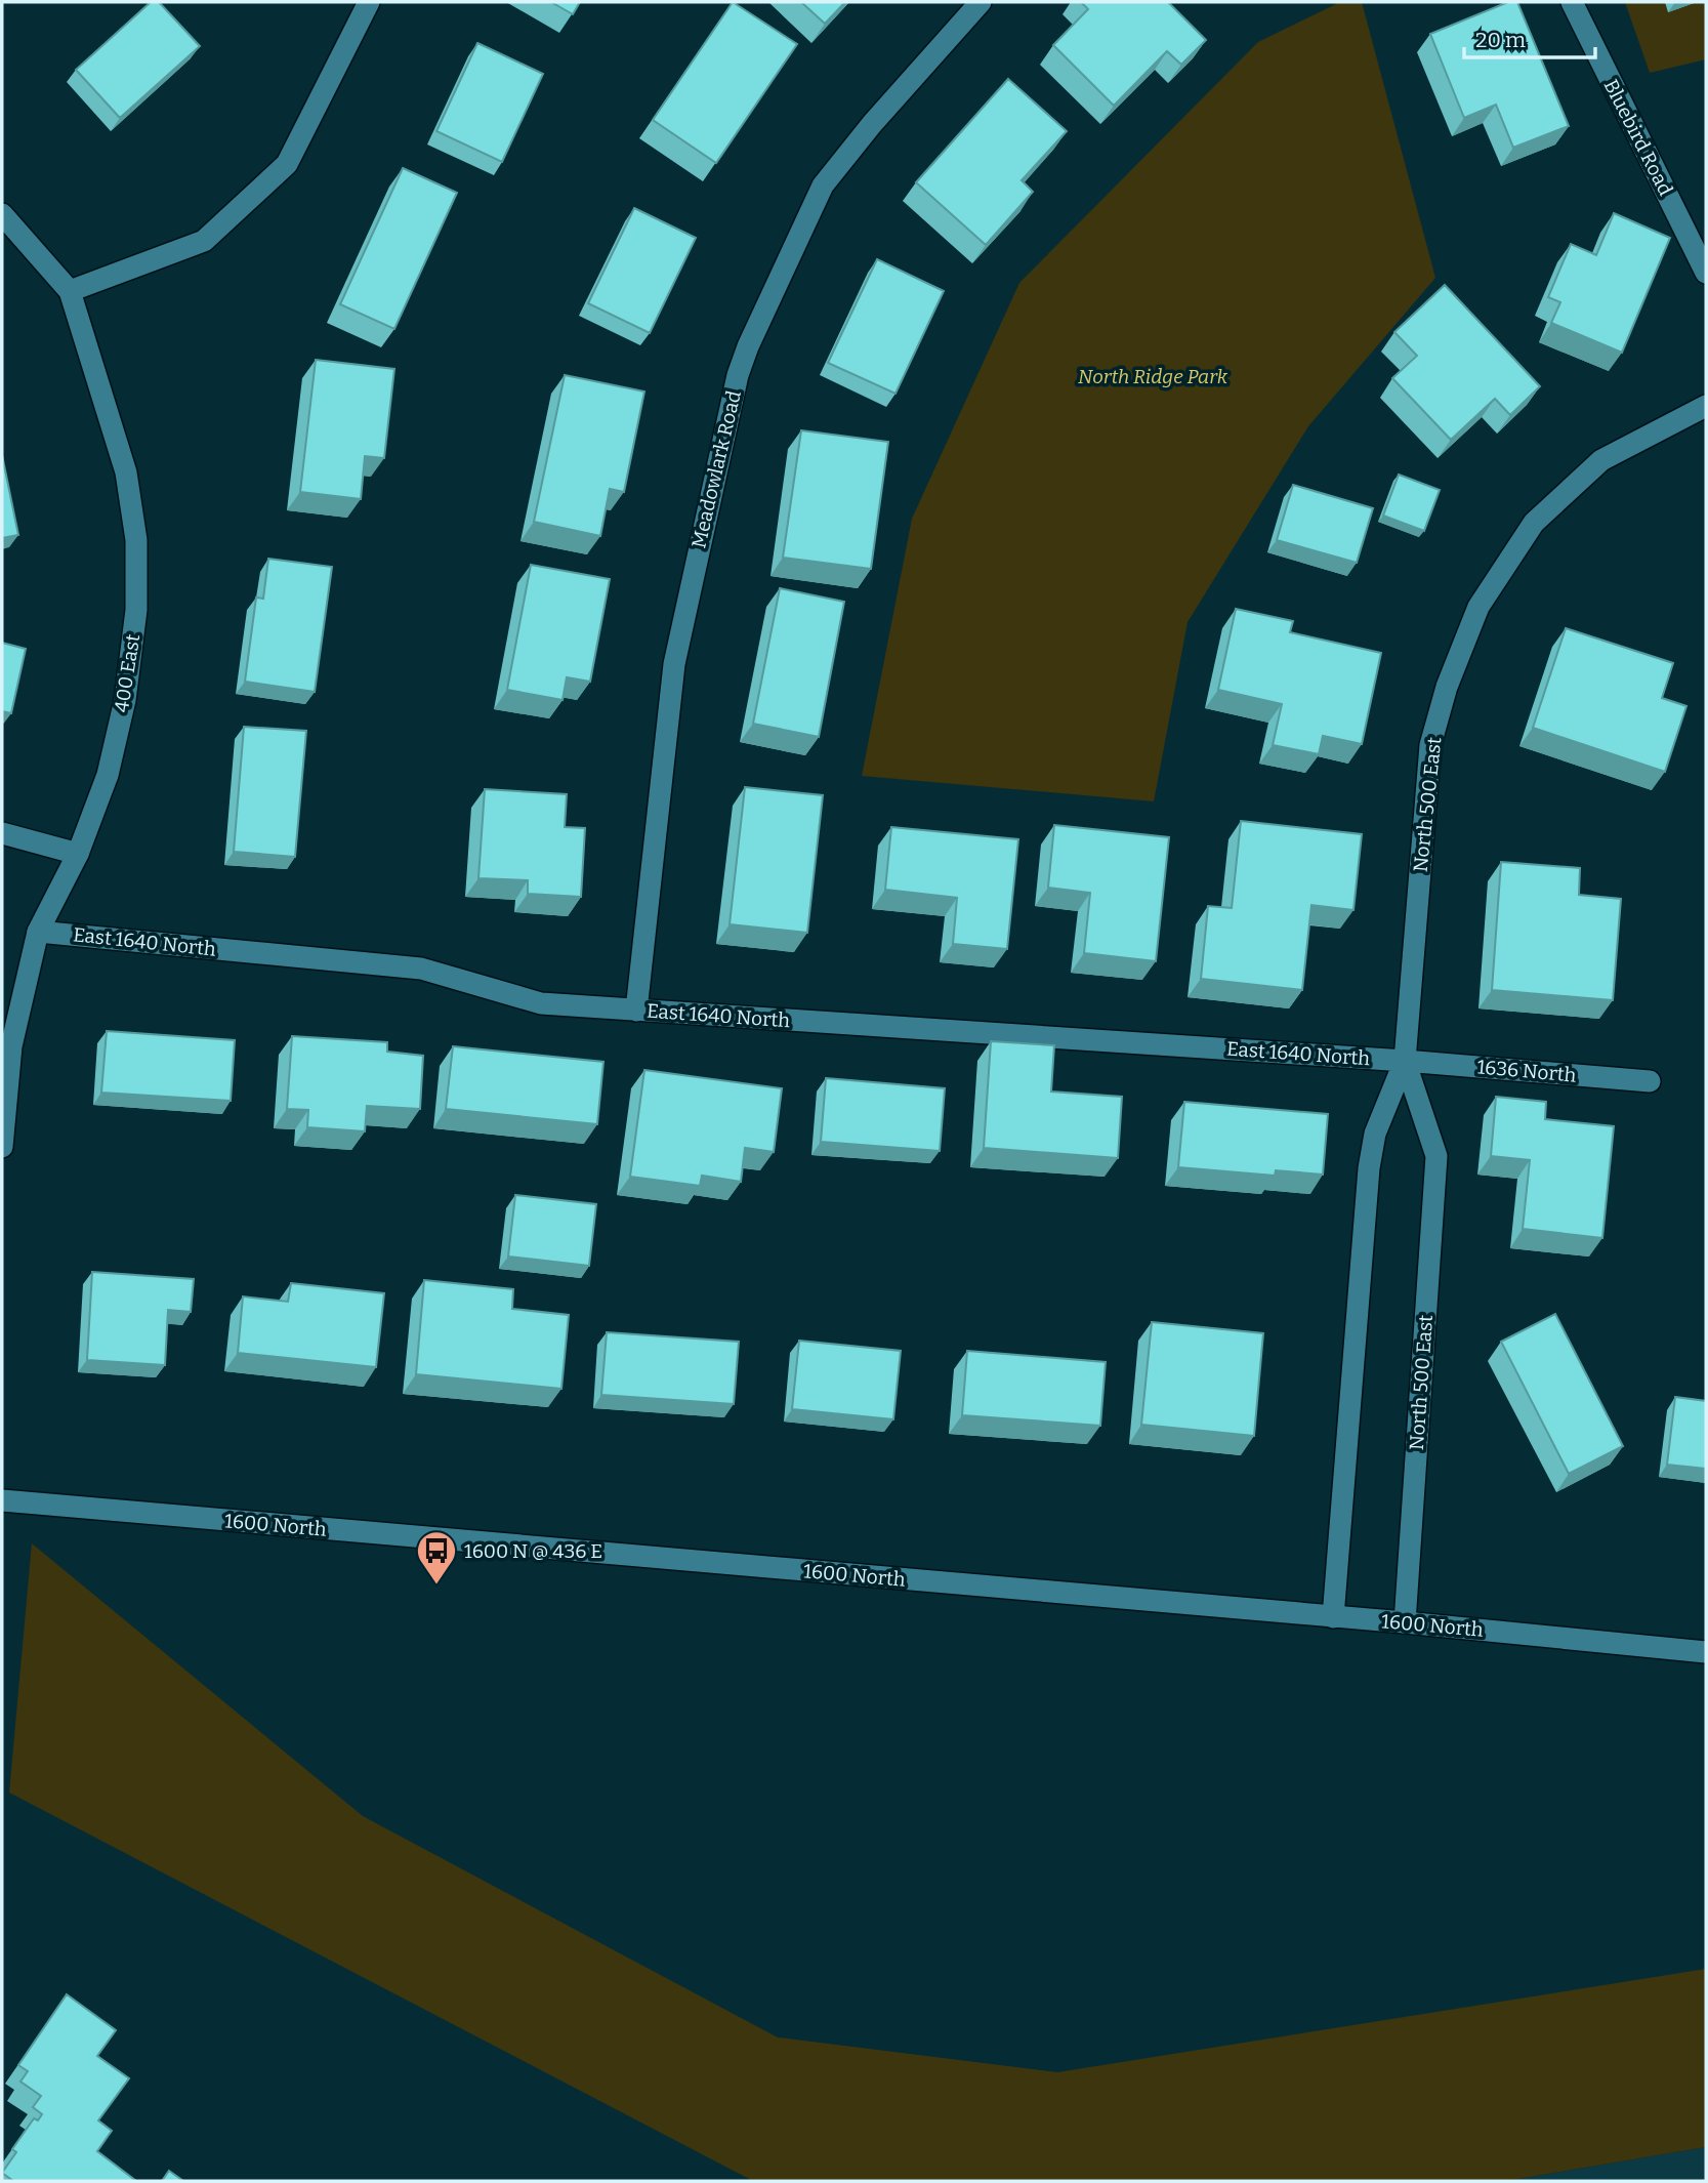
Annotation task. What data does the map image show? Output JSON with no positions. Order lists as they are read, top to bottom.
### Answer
{
  "streets": {
    "street": [
      "Bluebird Road",
      "Meadowlark Road",
      "400 East",
      "North 500 East",
      "East 1640 North",
      "1636 North",
      "1600 North"
    ]
  },
  "crossings": [
    ["Meadowlark Road", "East 1640 North"],
    ["400 East", "East 1640 North"],
    ["North 500 East", "East 1640 North"],
    ["North 500 East", "1636 North"],
    ["North 500 East", "1600 North"],
    ["East 1640 North", "1636 North"]
  ],
  "parks": ["North Ridge Park"],
  "places": {
    "bus stop": ["1600 N @ 436 E"]
  },
  "scale_bar": "20 m"
}
